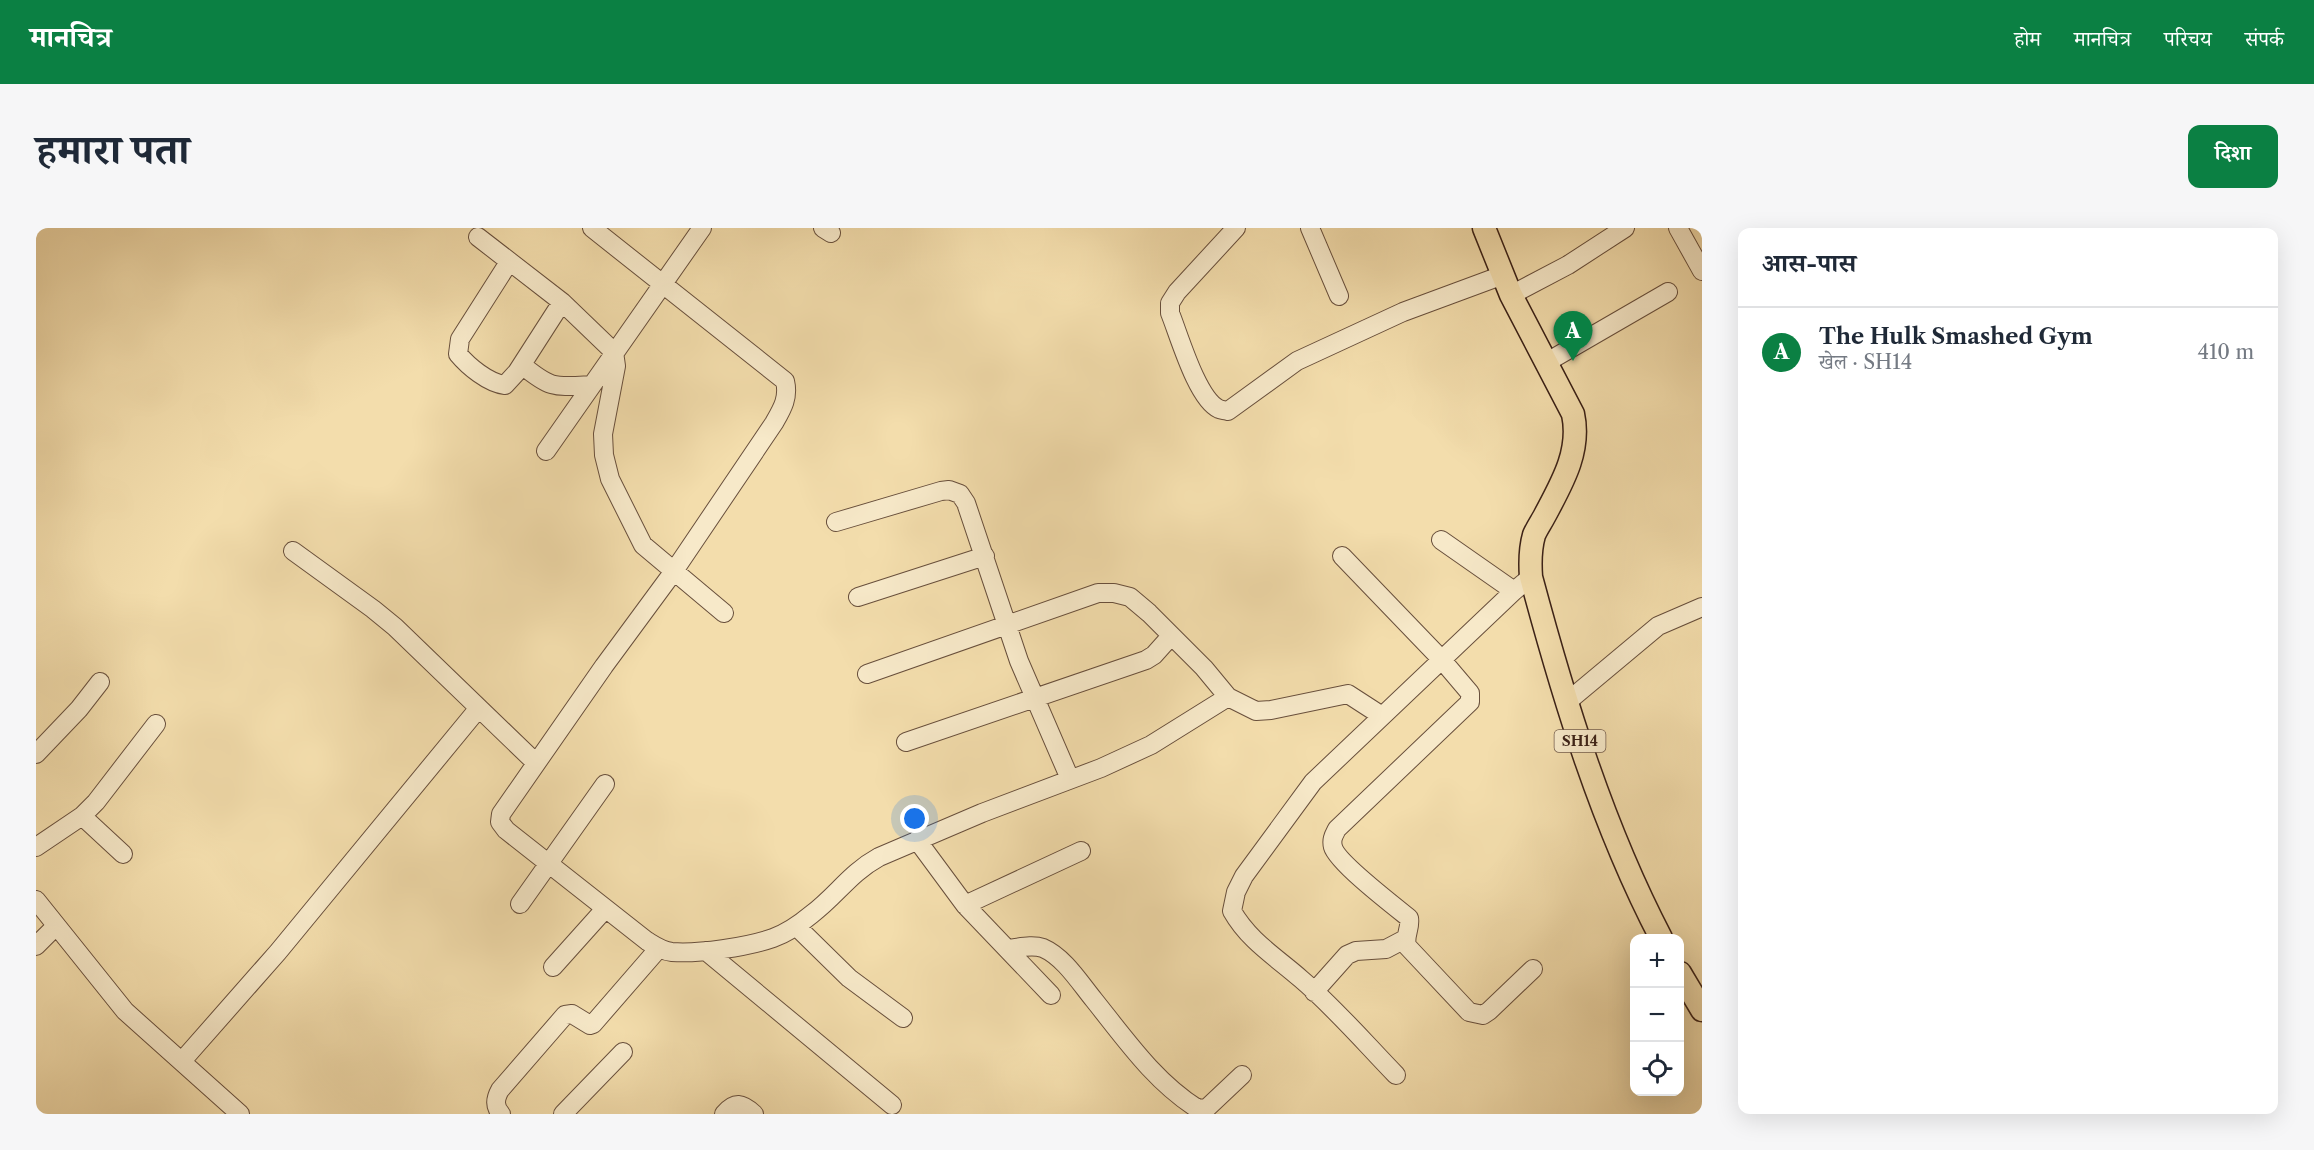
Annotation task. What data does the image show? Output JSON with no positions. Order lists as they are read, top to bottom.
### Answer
{
  "streets": {
    "main road": ["SH14"]
  },
  "page": {
    "header": "मानचित्र",
    "nav": [
      "होम",
      "मानचित्र",
      "परिचय",
      "संपर्क"
    ],
    "title": "हमारा पता",
    "buttons": "दिशा",
    "heading": "आस-पास",
    "list": [
      {
        "mark": "A",
        "name": "The Hulk Smashed Gym",
        "note": "खेल · SH14",
        "value": "410 m"
      }
    ],
    "pins": "A",
    "map_buttons": ["+", "−"]
  }
}
